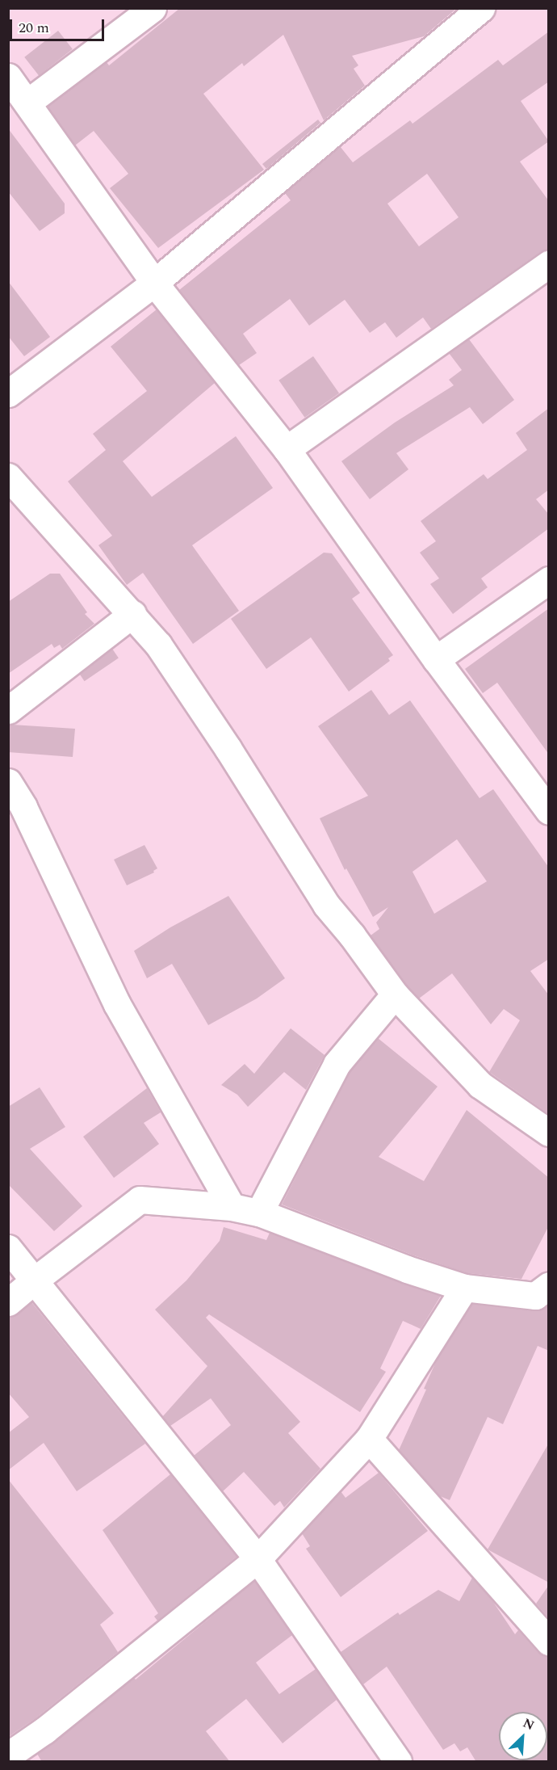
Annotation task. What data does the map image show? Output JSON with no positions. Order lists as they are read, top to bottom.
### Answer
{
  "scale_bar": "20 m",
  "north": "top right"
}
